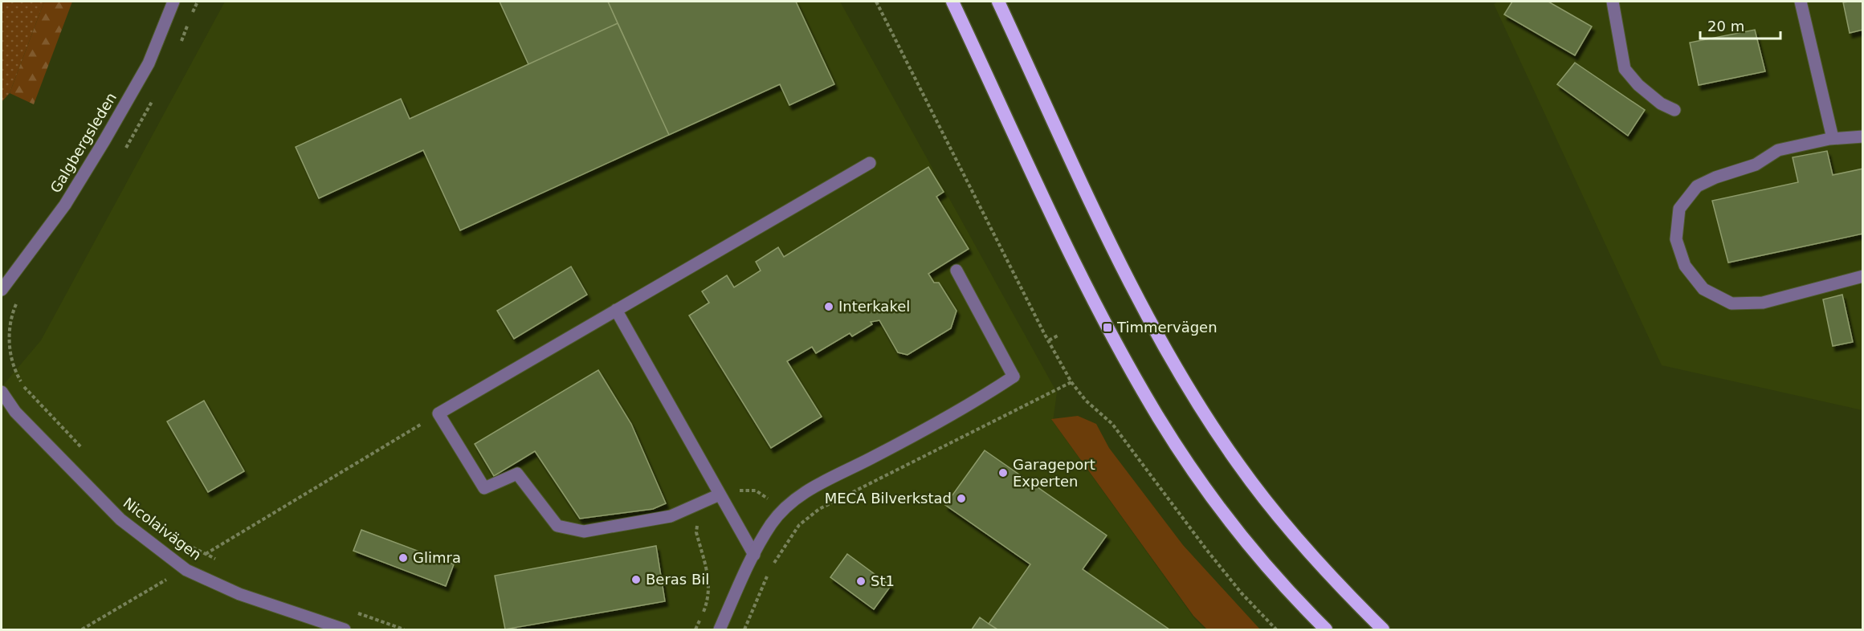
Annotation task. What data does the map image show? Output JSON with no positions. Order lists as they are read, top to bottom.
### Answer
{
  "streets": {
    "street": ["Galgbergsleden", "Nicolaivägen"]
  },
  "places": {
    "other": [
      "Interkakel",
      "Garageport Experten",
      "MECA Bilverkstad",
      "Glimra",
      "Beras Bil",
      "St1"
    ],
    "transit": ["Timmervägen"]
  },
  "scale_bar": "20 m"
}
